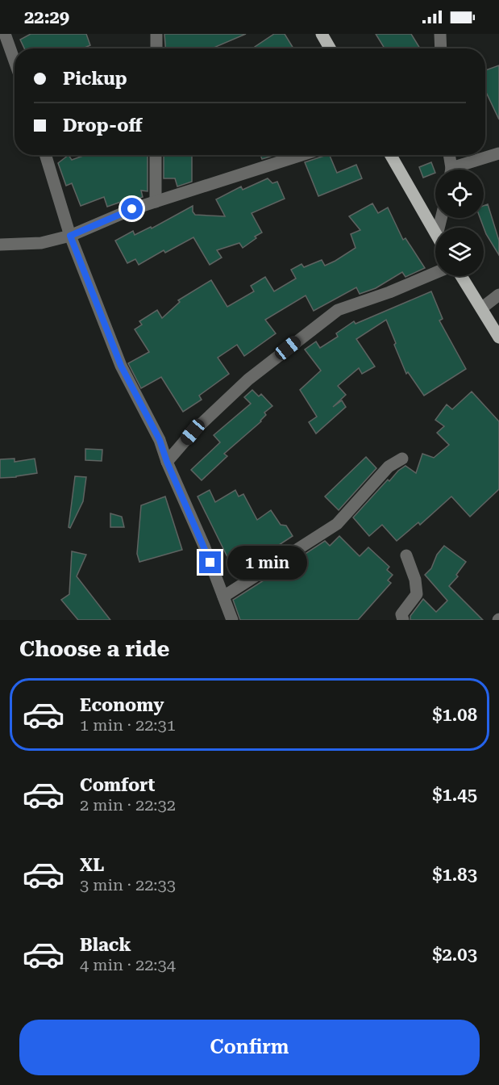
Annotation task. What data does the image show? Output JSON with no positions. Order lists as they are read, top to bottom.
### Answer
{
  "page": {
    "status": "22:29",
    "banner": ["Pickup", "Drop-off"],
    "bubble": "1 min",
    "heading": "Choose a ride",
    "list": [
      {
        "name": "Economy",
        "note": "1 min · 22:31",
        "value": "$1.08"
      },
      {
        "name": "Comfort",
        "note": "2 min · 22:32",
        "value": "$1.45"
      },
      {
        "name": "XL",
        "note": "3 min · 22:33",
        "value": "$1.83"
      },
      {
        "name": "Black",
        "note": "4 min · 22:34",
        "value": "$2.03"
      }
    ],
    "buttons": "Confirm"
  }
}
